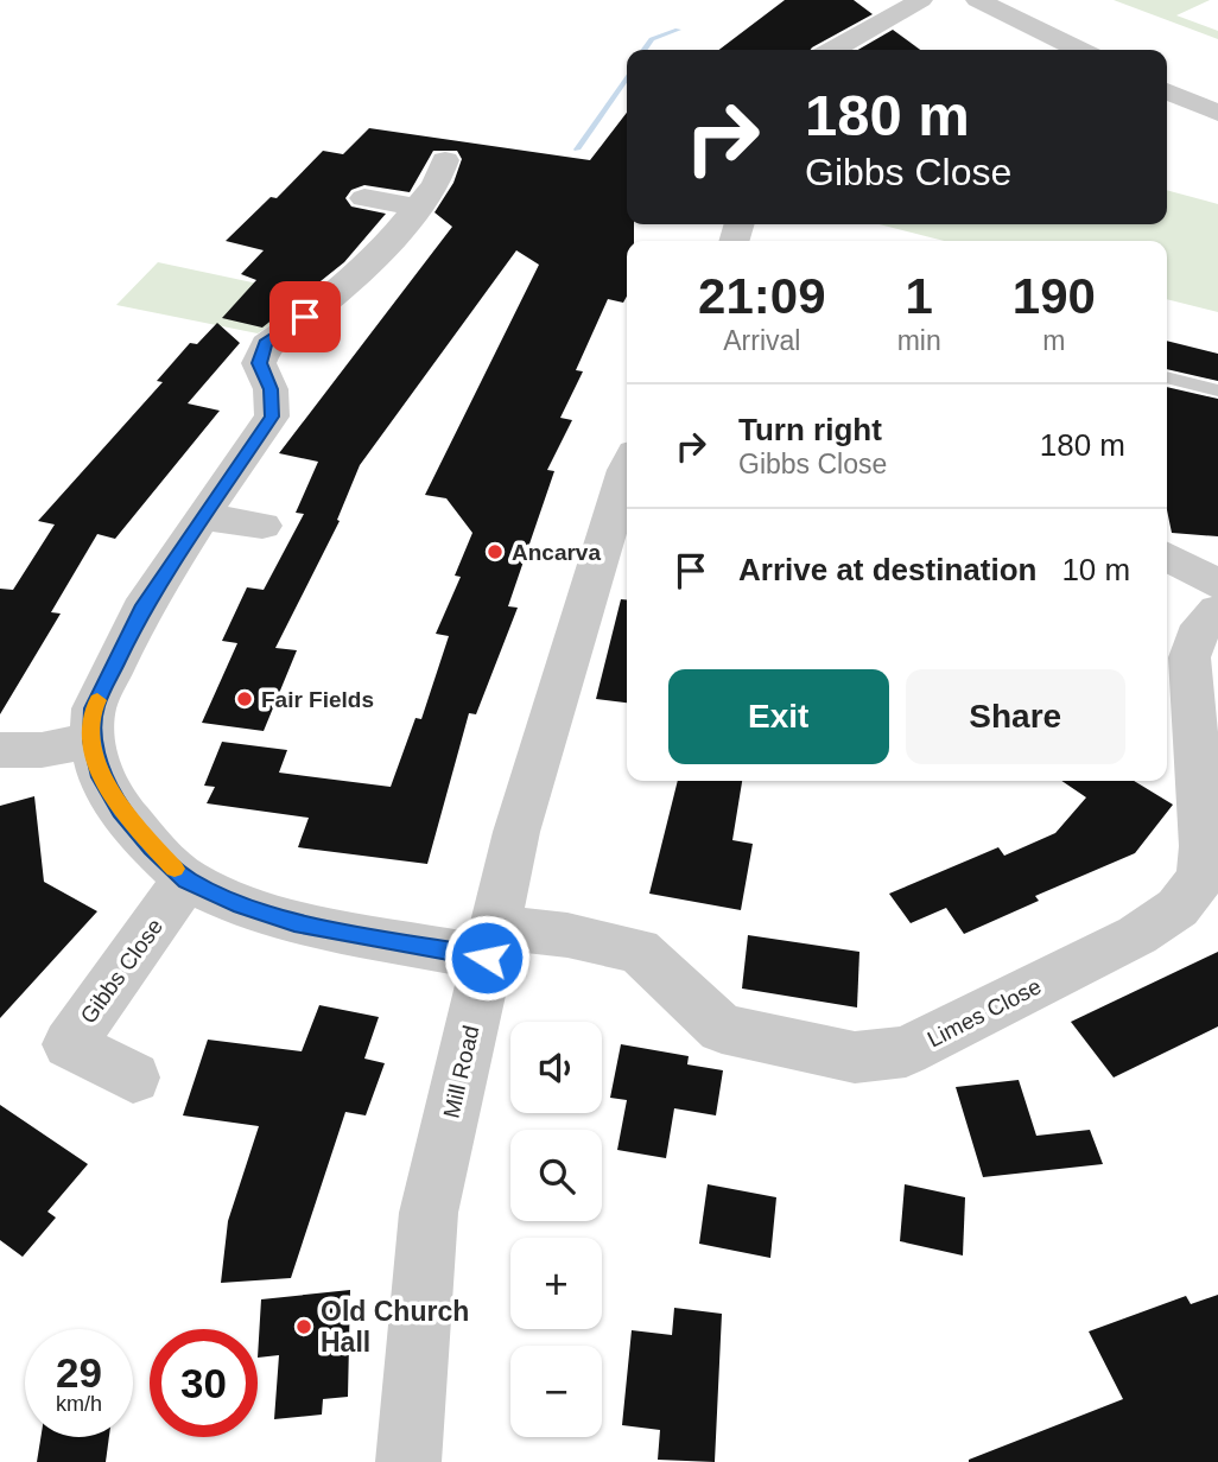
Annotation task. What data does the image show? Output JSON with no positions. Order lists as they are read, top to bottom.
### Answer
{
  "streets": {
    "street": ["Gibbs Close", "Limes Close", "Mill Road"]
  },
  "crossings": [
    ["Limes Close", "Mill Road"]
  ],
  "places": ["Ancarva", "Fair Fields", "Old Church Hall"],
  "page": {
    "turn": ["180 m", "Gibbs Close"],
    "eta": [
      "21:09",
      "Arrival",
      "1",
      "min",
      "190",
      "m"
    ],
    "list": [
      {
        "name": "Turn right",
        "note": "Gibbs Close",
        "value": "180 m"
      },
      {
        "name": "Arrive at destination",
        "value": "10 m"
      }
    ],
    "buttons": ["Exit", "Share"],
    "map_buttons": ["+", "−"],
    "speed": "29 km/h",
    "limit": "30"
  }
}
